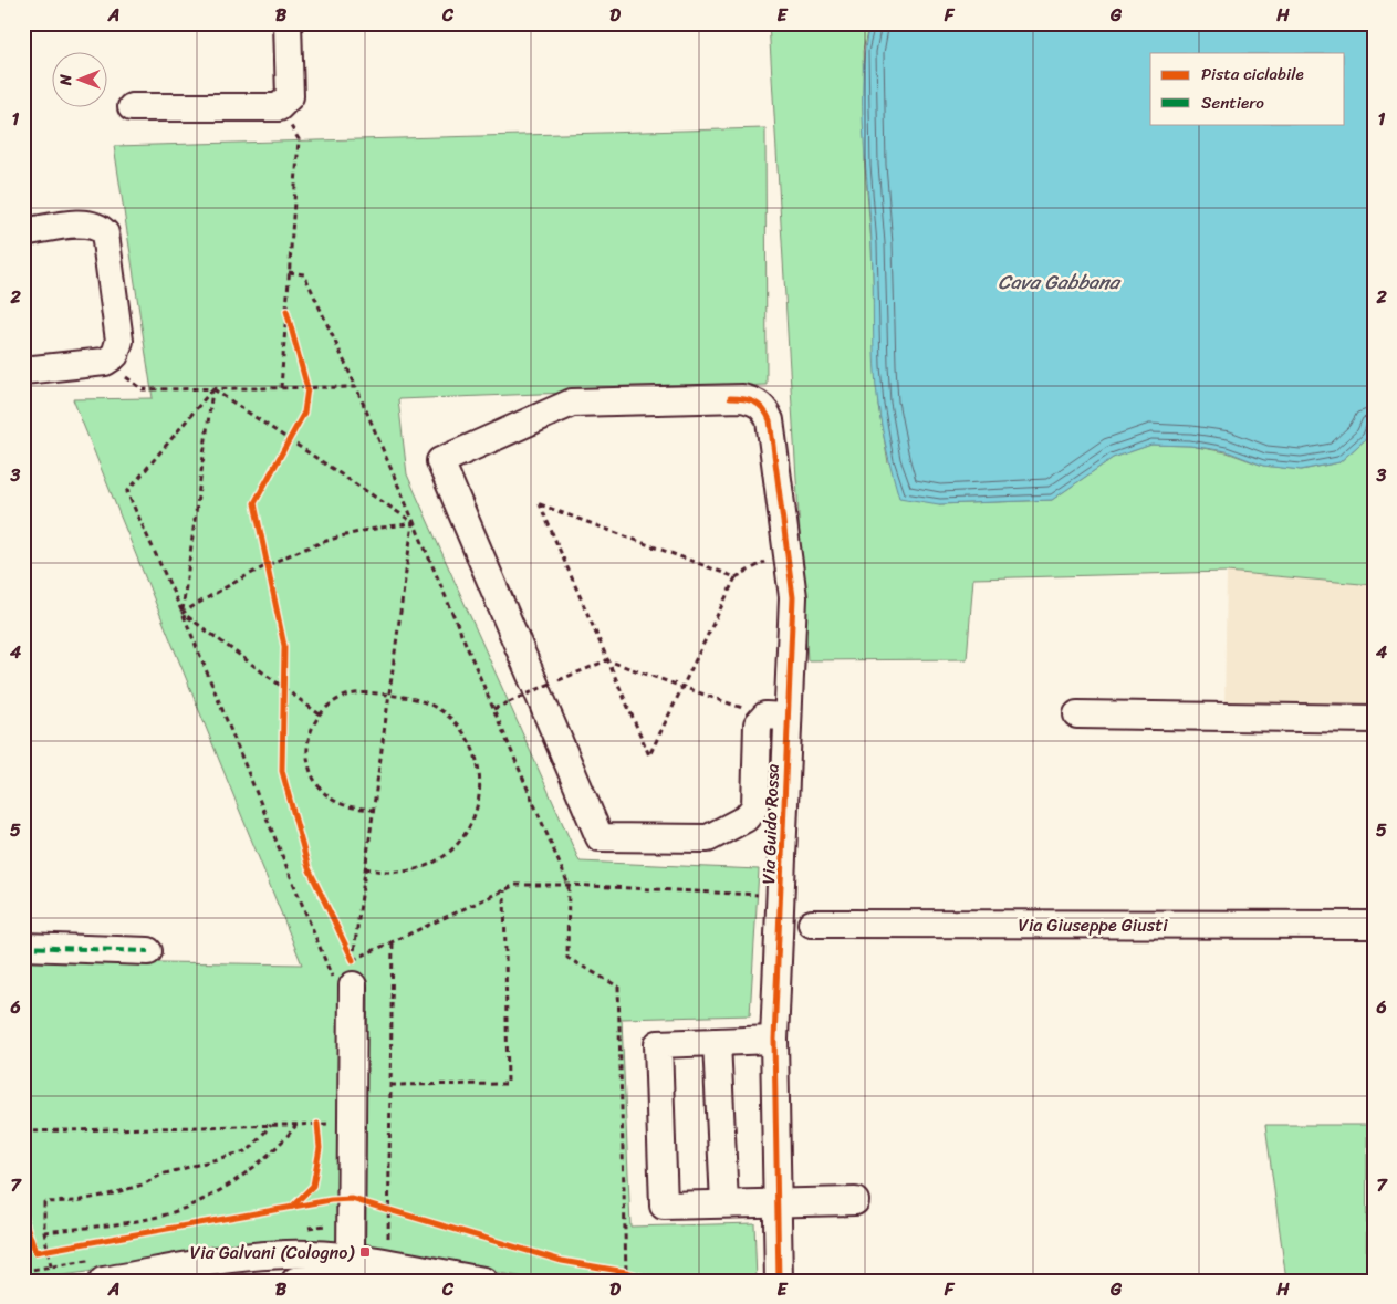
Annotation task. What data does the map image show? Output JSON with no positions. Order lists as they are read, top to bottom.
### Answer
{
  "streets": {
    "street": ["Via Guido Rossa", "Via Giuseppe Giusti"]
  },
  "water": ["Cava Gabbana"],
  "places": {
    "transit": ["Via Galvani (Cologno)"]
  },
  "legend": ["Pista ciclabile", "Sentiero"],
  "north": "left",
  "grid": {
    "columns": [
      "A",
      "B",
      "C",
      "D",
      "E",
      "F",
      "G",
      "H"
    ],
    "rows": [
      "1",
      "2",
      "3",
      "4",
      "5",
      "6",
      "7"
    ]
  }
}
